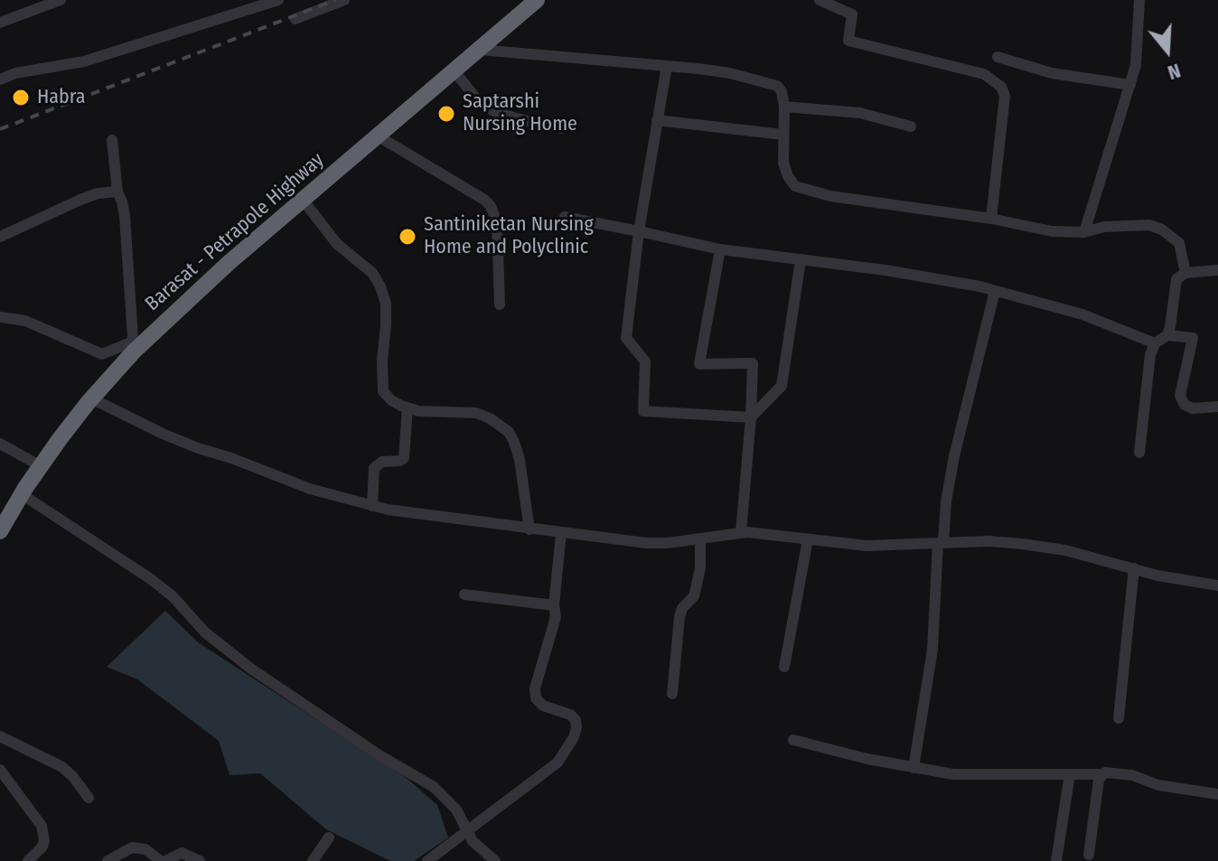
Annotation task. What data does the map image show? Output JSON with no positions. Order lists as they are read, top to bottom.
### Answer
{
  "streets": {
    "highway": ["Barasat - Petrapole Highway"]
  },
  "places": ["Habra", "Saptarshi Nursing Home", "Santiniketan Nursing Home and Polyclinic"],
  "north": "bottom"
}
